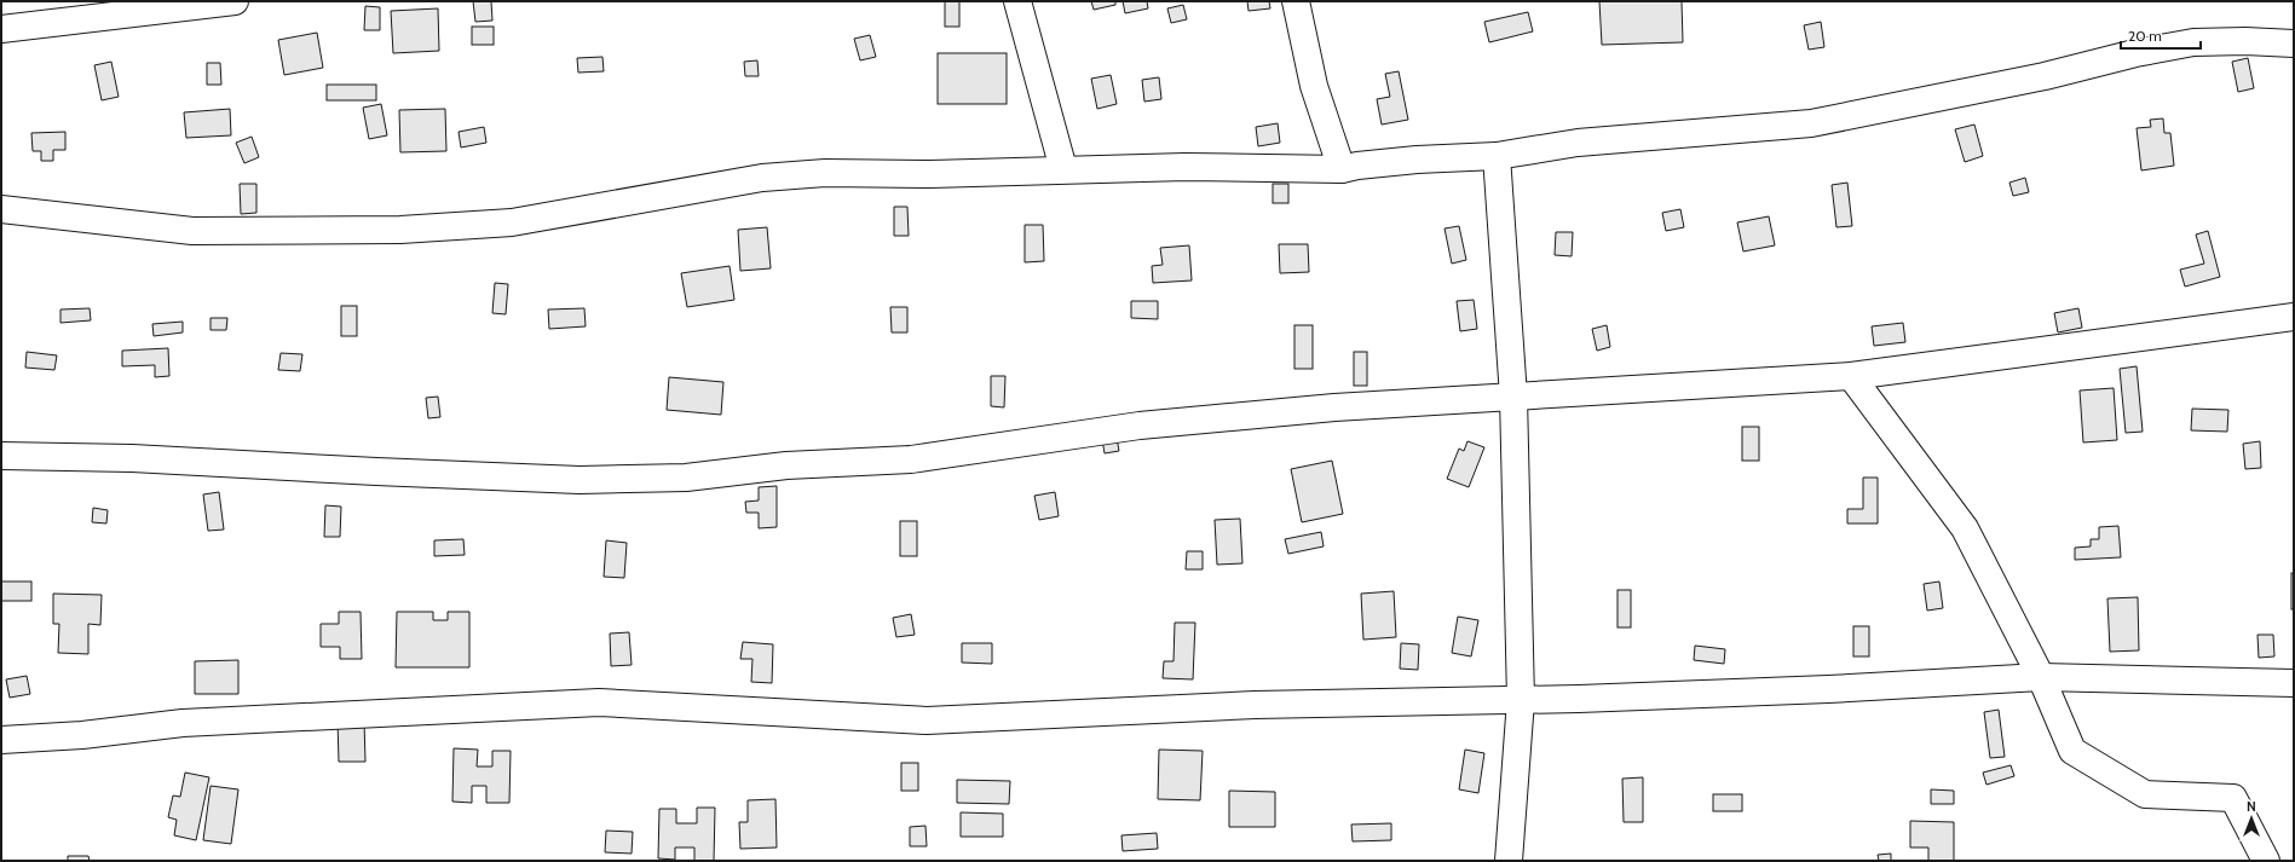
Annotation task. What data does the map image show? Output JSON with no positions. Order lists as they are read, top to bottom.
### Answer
{
  "scale_bar": "20 m",
  "north": "top"
}
